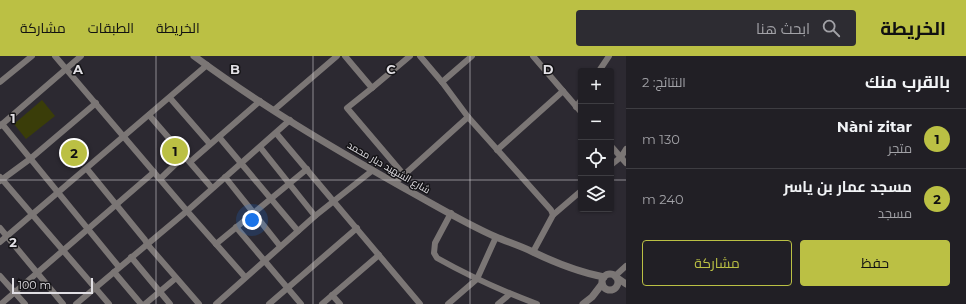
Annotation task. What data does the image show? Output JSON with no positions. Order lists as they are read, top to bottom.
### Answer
{
  "streets": {
    "street": ["شارع الشهيد دبار محمد"]
  },
  "scale_bar": "100 m",
  "page": {
    "header": "الخريطة",
    "search": "ابحث هنا",
    "nav": ["الخريطة", "الطبقات", "مشاركة"],
    "heading": ["بالقرب منك", "النتائج: 2"],
    "map_buttons": ["+", "−"],
    "list": [
      {
        "mark": "1",
        "name": "Nàni zitar",
        "note": "متجر",
        "value": "130 m"
      },
      {
        "mark": "2",
        "name": "مسجد عمار بن ياسر",
        "note": "مسجد",
        "value": "240 m"
      }
    ],
    "pins": ["1", "2"],
    "buttons": ["حفظ", "مشاركة"],
    "scale": "100 m"
  },
  "grid": {
    "columns": [
      "A",
      "B",
      "C",
      "D"
    ],
    "rows": ["1", "2"]
  }
}
